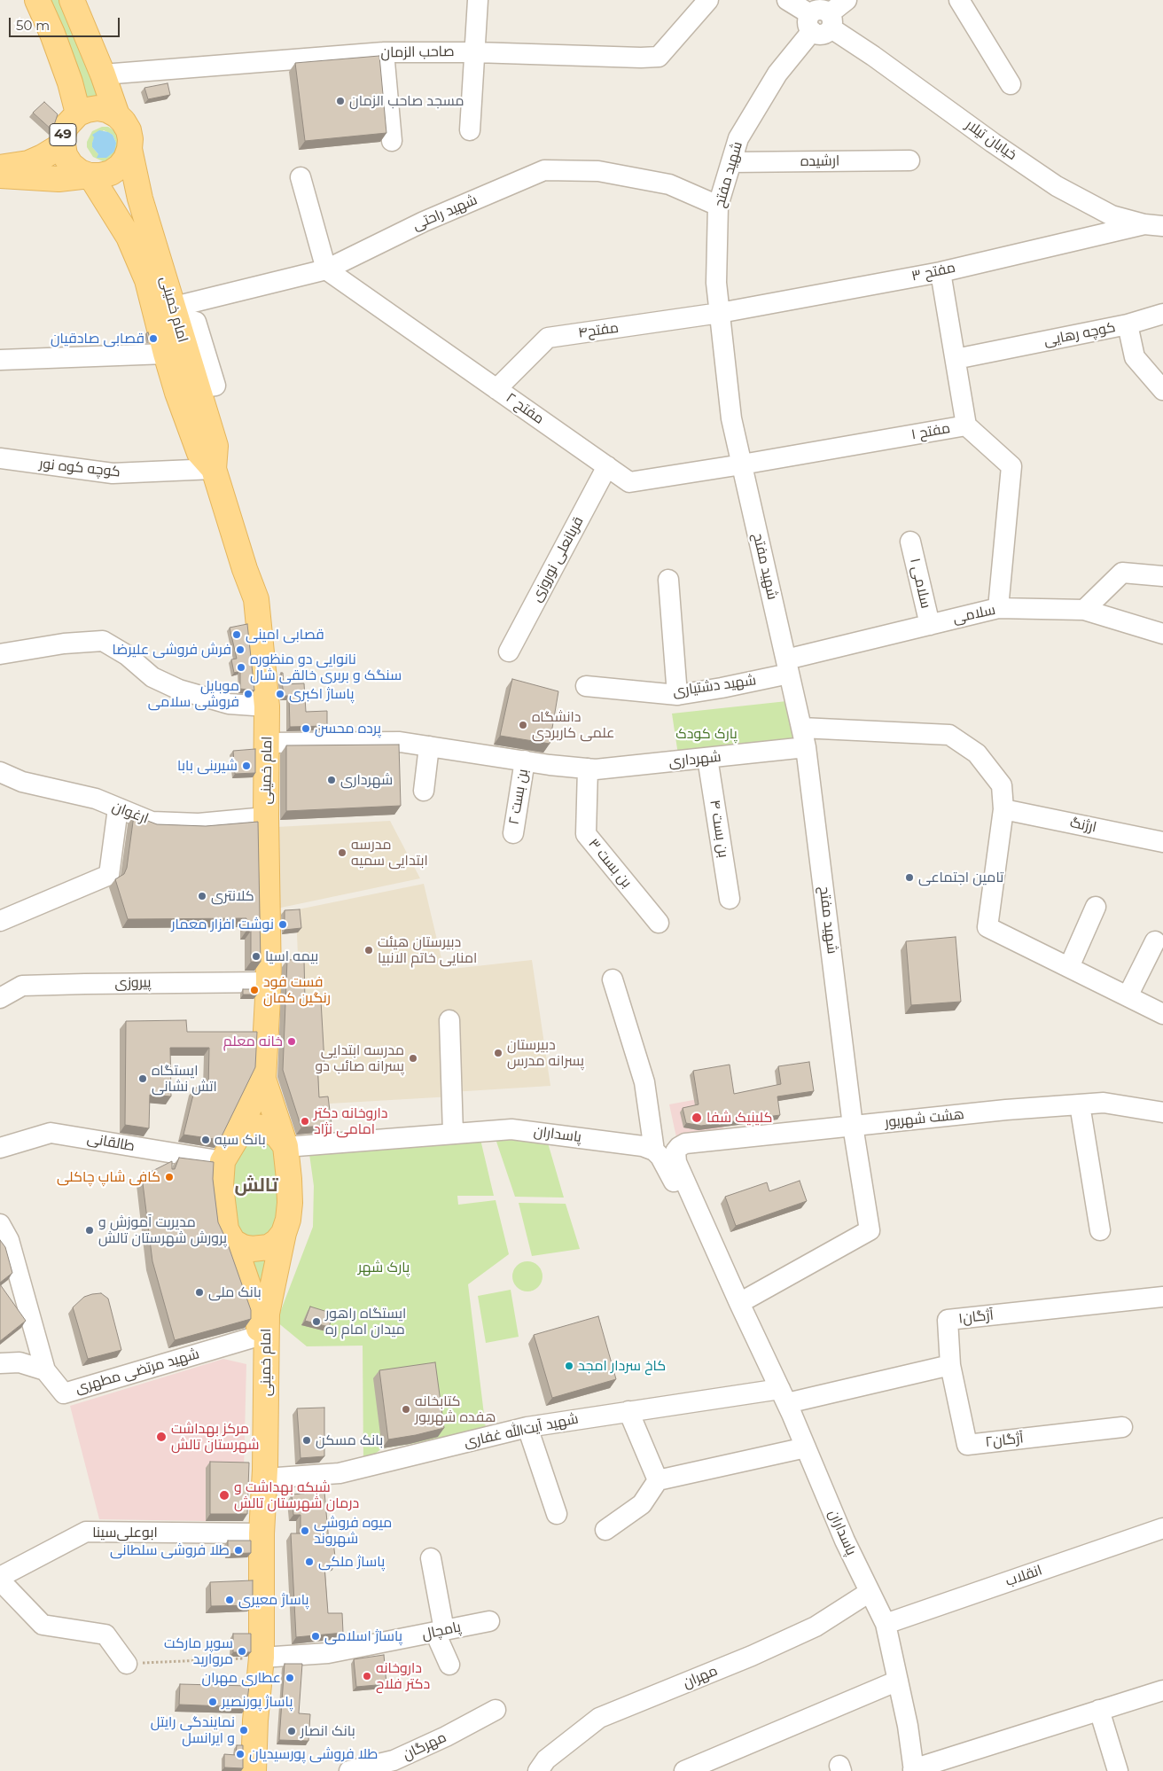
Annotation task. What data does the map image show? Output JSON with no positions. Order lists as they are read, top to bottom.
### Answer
{
  "streets": {
    "main road": ["49", "امام خمینی"],
    "street": [
      "صاحب الزمان",
      "خیابان تیلار",
      "ارشیده",
      "شهید مفتح",
      "شهید راحتی",
      "مفتح ۳",
      "مفتح۴",
      "کوچه رهایی",
      "مفتح ۲",
      "مفتح ۱",
      "کوچه کوه نور",
      "قربانعلی نوروزی",
      "سلامی ۱",
      "سلامی",
      "شهید دشتیاری",
      "شهرداری",
      "بن بست ۲",
      "ارغوان",
      "ارژنگ",
      "بن بست ۴",
      "بن بست ۳",
      "پیروزی",
      "هشت شهریور",
      "پاسداران",
      "طالقانی",
      "۱آژگان",
      "شهید مرتضی مطهری",
      "شهید آیت‌الله غفاری",
      "۲آژگان",
      "ابوعلی‌سینا",
      "انقلاب",
      "پامچال",
      "مهران",
      "مهرگان"
    ]
  },
  "crossings": [
    ["49", "امام خمینی"],
    ["خیابان تیلار", "شهید مفتح"],
    ["خیابان تیلار", "مفتح ۳"],
    ["ارشیده", "شهید مفتح"],
    ["شهید مفتح", "شهید راحتی"],
    ["شهید مفتح", "مفتح ۳"],
    ["شهید مفتح", "مفتح۴"],
    ["شهید مفتح", "مفتح ۲"],
    ["شهید مفتح", "مفتح ۱"],
    ["شهید مفتح", "سلامی"],
    ["شهید مفتح", "شهید دشتیاری"],
    ["شهید مفتح", "شهرداری"],
    ["شهید مفتح", "هشت شهریور"],
    ["شهید مفتح", "پاسداران"],
    ["شهید راحتی", "امام خمینی"],
    ["شهید راحتی", "مفتح ۲"],
    ["مفتح ۳", "مفتح۴"],
    ["مفتح ۳", "مفتح ۱"],
    ["امام خمینی", "کوچه کوه نور"],
    ["امام خمینی", "شهرداری"],
    ["امام خمینی", "ارغوان"],
    ["امام خمینی", "پیروزی"],
    ["امام خمینی", "پاسداران"],
    ["امام خمینی", "طالقانی"],
    ["امام خمینی", "شهید مرتضی مطهری"],
    ["امام خمینی", "شهید آیت‌الله غفاری"],
    ["امام خمینی", "ابوعلی‌سینا"],
    ["امام خمینی", "پامچال"],
    ["مفتح۴", "مفتح ۲"],
    ["کوچه رهایی", "مفتح ۱"],
    ["مفتح ۲", "مفتح ۱"],
    ["مفتح ۲", "قربانعلی نوروزی"],
    ["سلامی ۱", "سلامی"],
    ["سلامی", "شهید دشتیاری"],
    ["شهرداری", "بن بست ۲"],
    ["شهرداری", "بن بست ۴"],
    ["شهرداری", "بن بست ۳"],
    ["هشت شهریور", "پاسداران"],
    ["پاسداران", "طالقانی"],
    ["پاسداران", "شهید آیت‌الله غفاری"],
    ["پاسداران", "انقلاب"],
    ["پاسداران", "مهران"],
    ["۱آژگان", "۲آژگان"]
  ],
  "districts": ["تالش"],
  "parks": ["پارک کودک", "پارک شهر"],
  "places": [
    "مسجد صاحب الزمان",
    "قصابی صادقیان",
    "قصابی امینی",
    "فرش فروشی علیرضا",
    "نانوایی دو منظوره سنگک و بربری خالقی شال",
    "موبایل فروشی سلامی",
    "پاساژ اکبری",
    "دانشگاه علمی کاربردی",
    "پرده محسن",
    "شیرینی بابا",
    "شهرداری",
    "مدرسه ابتدایی سمیه",
    "تامین اجتماعی",
    "کلانتری",
    "نوشت افزار معمار",
    "دبیرستان هیئت امنایی خاتم الانبیا",
    "بیمه اسیا",
    "فست فود رنگین کمان",
    "خانه معلم",
    "دبیرستان پسرانه مدرس",
    "مدرسه ابتدایی پسرانه صائب دو",
    "ایستگاه اتش نشانی",
    "کلینیک شفا",
    "داروخانه دکتر امامی نژاد",
    "بانک سپه",
    "کافی شاپ چاکلی",
    "مدیریت آموزش و پرورش شهرستان تالش",
    "بانک ملی",
    "ایستگاه راهور میدان امام ره",
    "کاخ سردار امجد",
    "کتابخانه هفده شهریور",
    "مرکز بهداشت شهرستان تالش",
    "بانک مسکن",
    "شبکه بهداشت و درمان شهرستان تالش",
    "میوه فروشی شهروند",
    "طلا فروشی سلطانی",
    "پاساژ ملکی",
    "پاساژ معیری",
    "پاساژ اسلامی",
    "سوپر مارکت مروارید",
    "داروخانه دکتر فلاح",
    "عطاری مهران",
    "پاساژ پورنصیر",
    "نمایندگی رایتل و ایرانسل",
    "بانک انصار",
    "طلا فروشی پورسیدیان"
  ],
  "scale_bar": "50 m"
}
